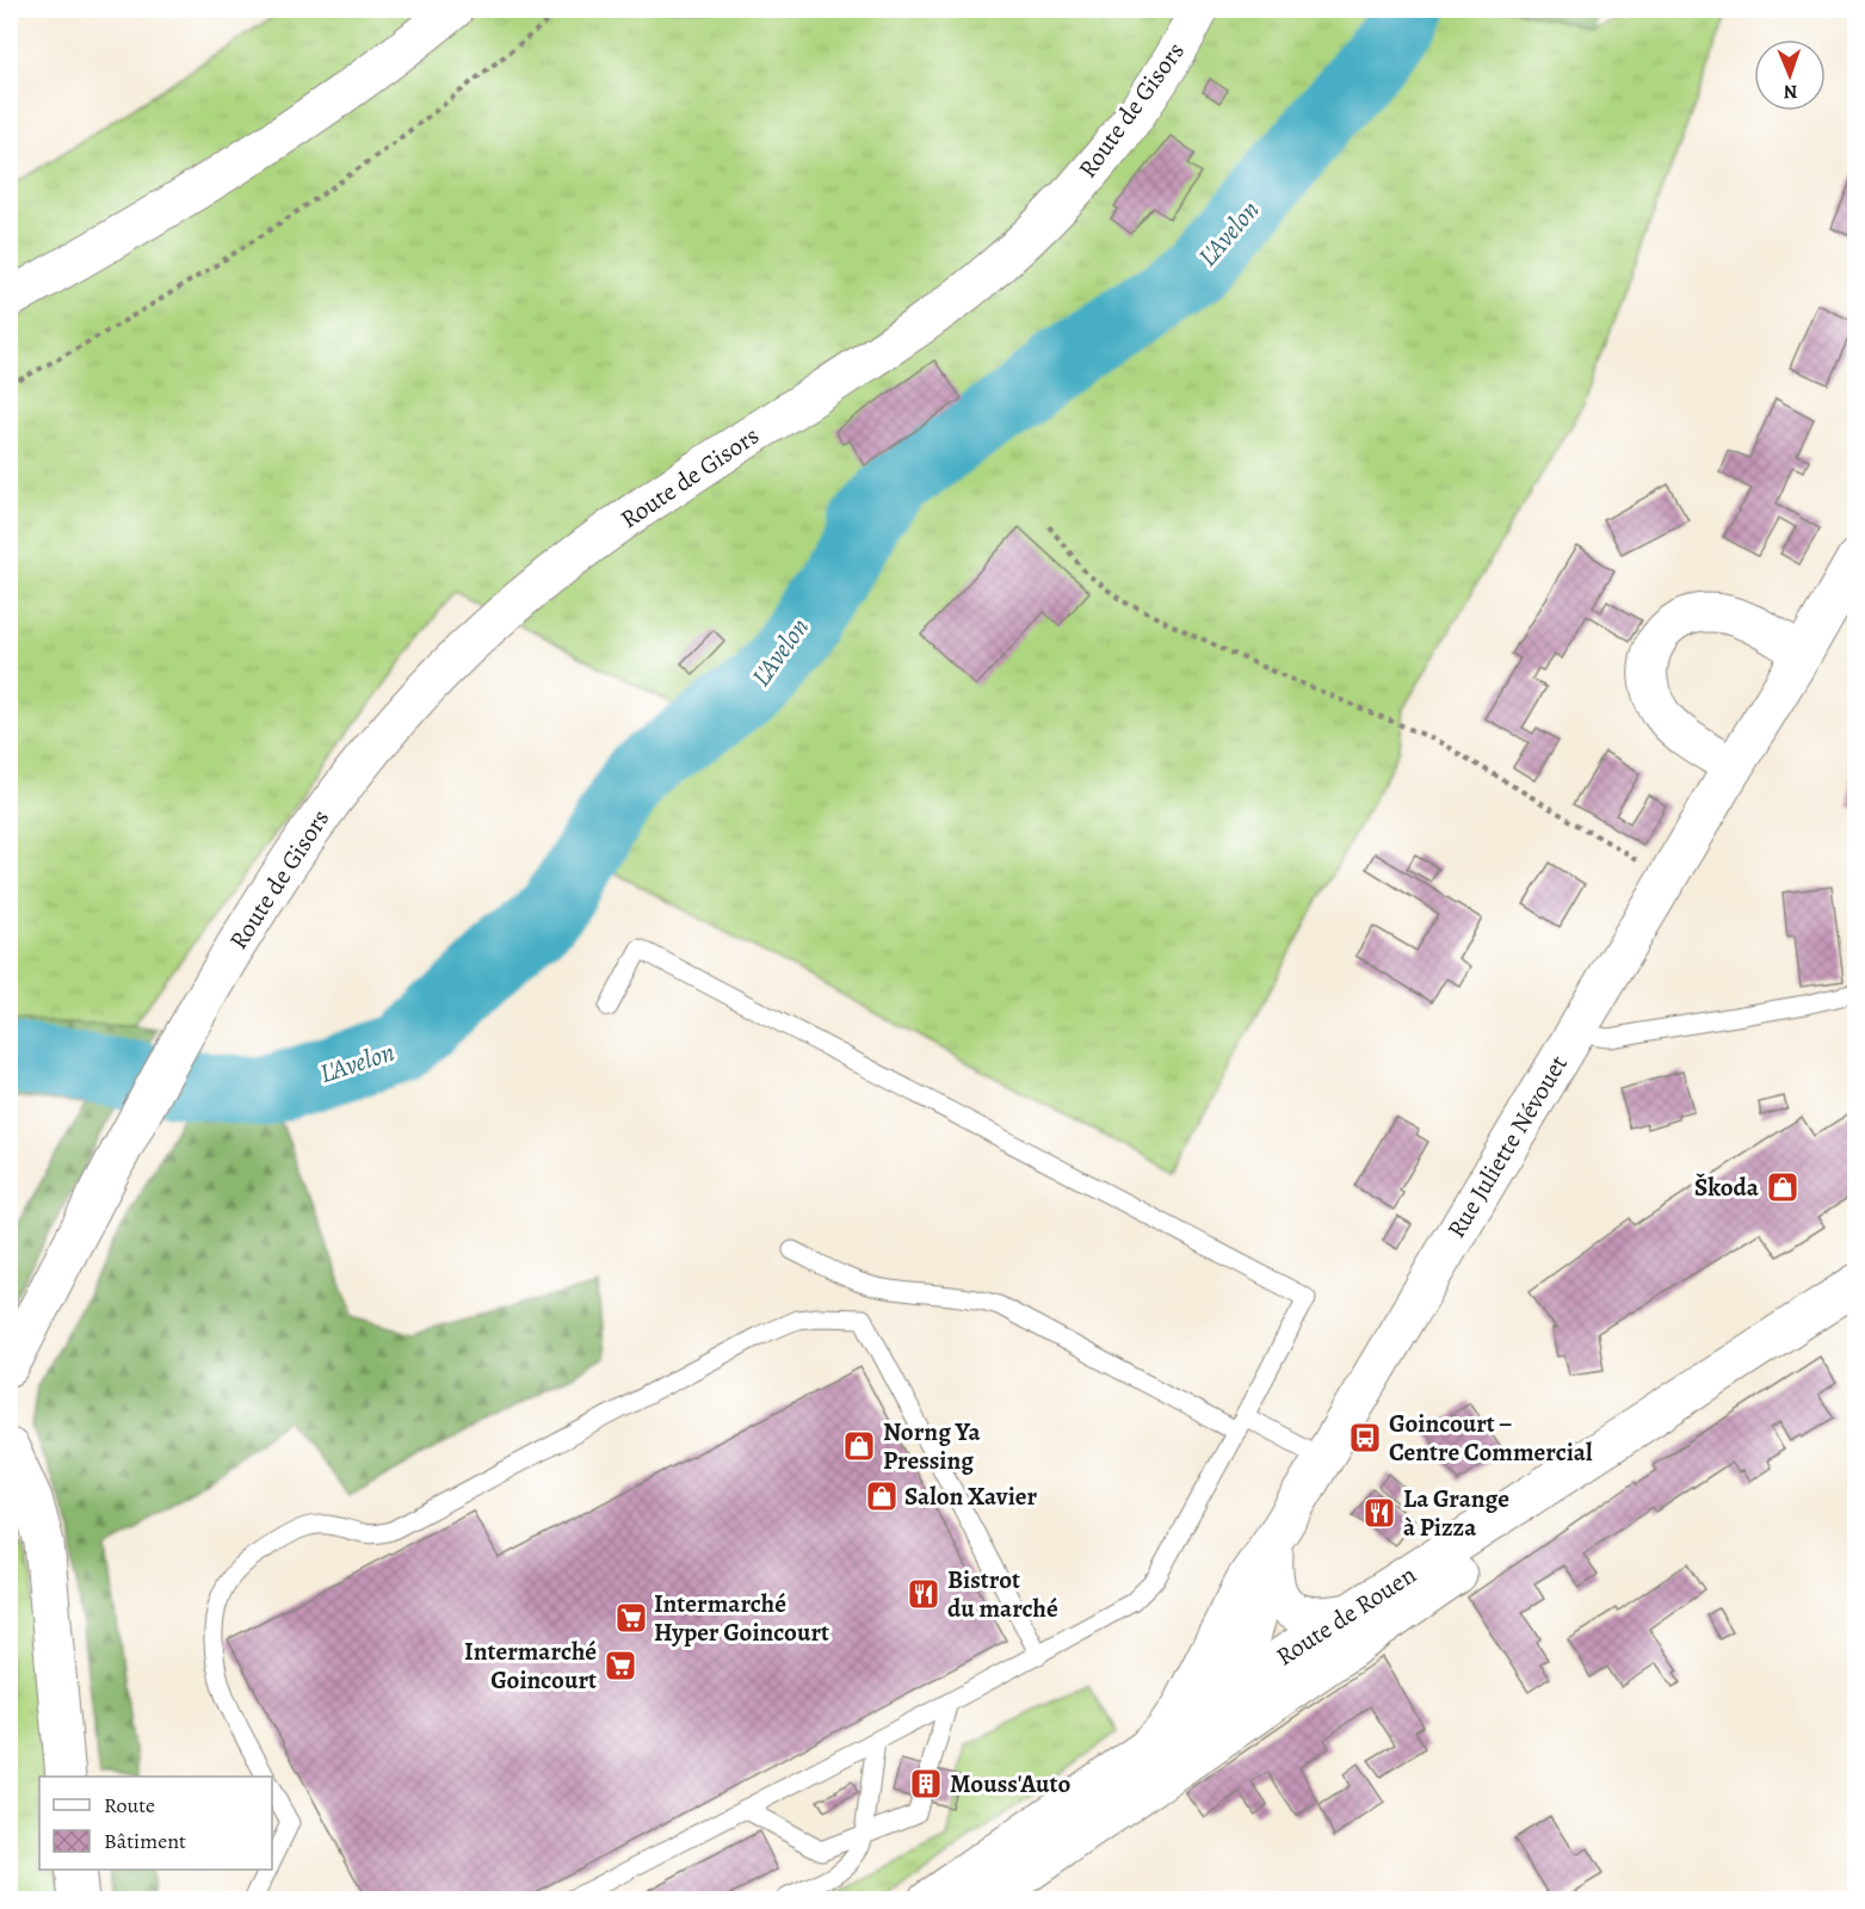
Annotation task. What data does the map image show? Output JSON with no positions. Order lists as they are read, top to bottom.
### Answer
{
  "streets": {
    "main road": ["Route de Gisors", "Rue Juliette Névouet", "Route de Rouen"]
  },
  "crossings": [
    ["Rue Juliette Névouet", "Route de Rouen"]
  ],
  "water": ["L'Avelon"],
  "places": {
    "shop": ["Škoda", "Norng Ya Pressing", "Salon Xavier"],
    "bus stop": ["Goincourt – Centre Commercial"],
    "restaurant": ["La Grange à Pizza", "Bistrot du marché"],
    "supermarket": ["Intermarché Hyper Goincourt", "Intermarché Goincourt"],
    "building": ["Mouss'Auto"]
  },
  "legend": ["Route", "Bâtiment"],
  "north": "bottom"
}
